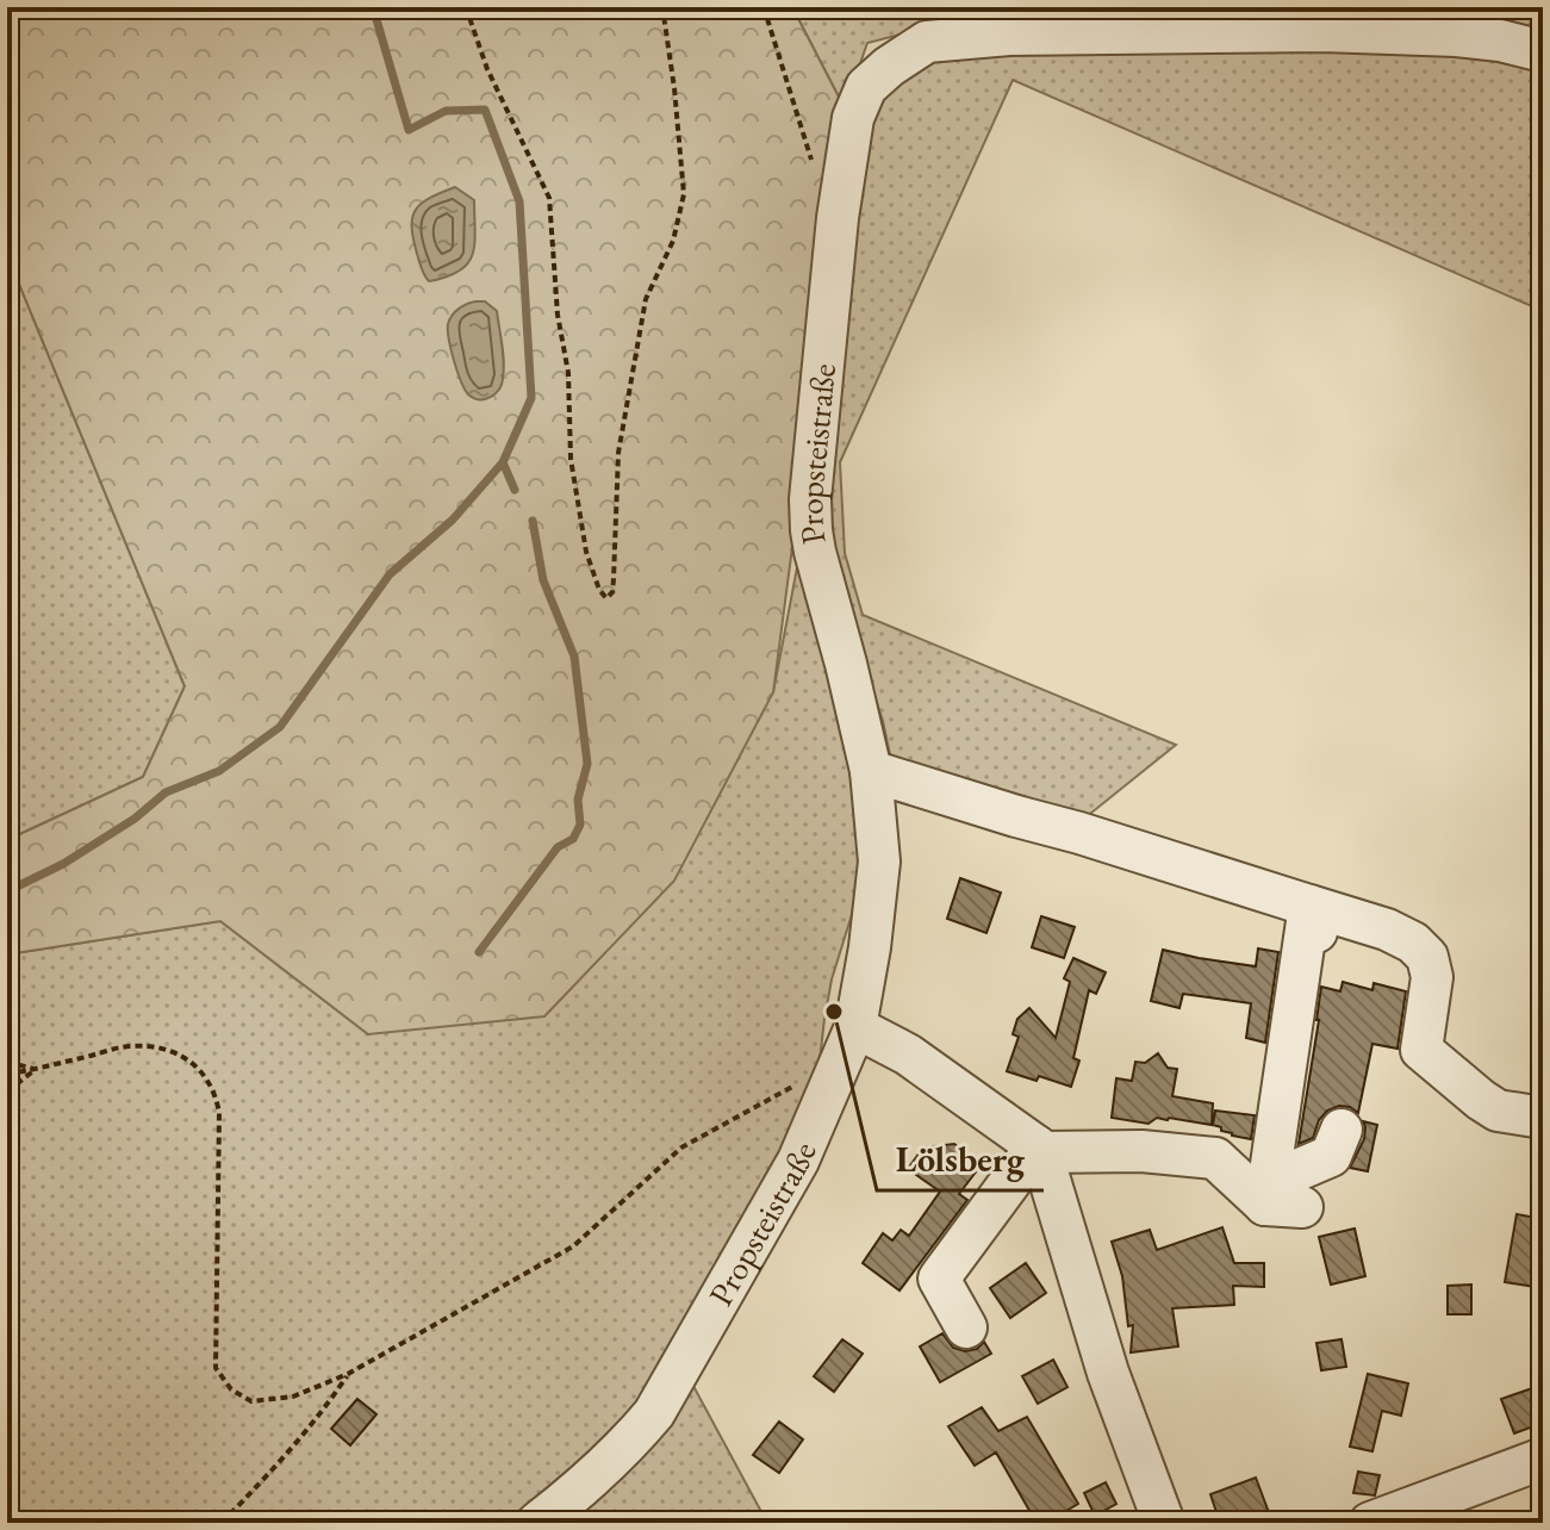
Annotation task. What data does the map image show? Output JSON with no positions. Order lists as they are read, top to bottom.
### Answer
{
  "streets": {
    "street": ["Propsteistraße"]
  },
  "places": ["Lölsberg"]
}
